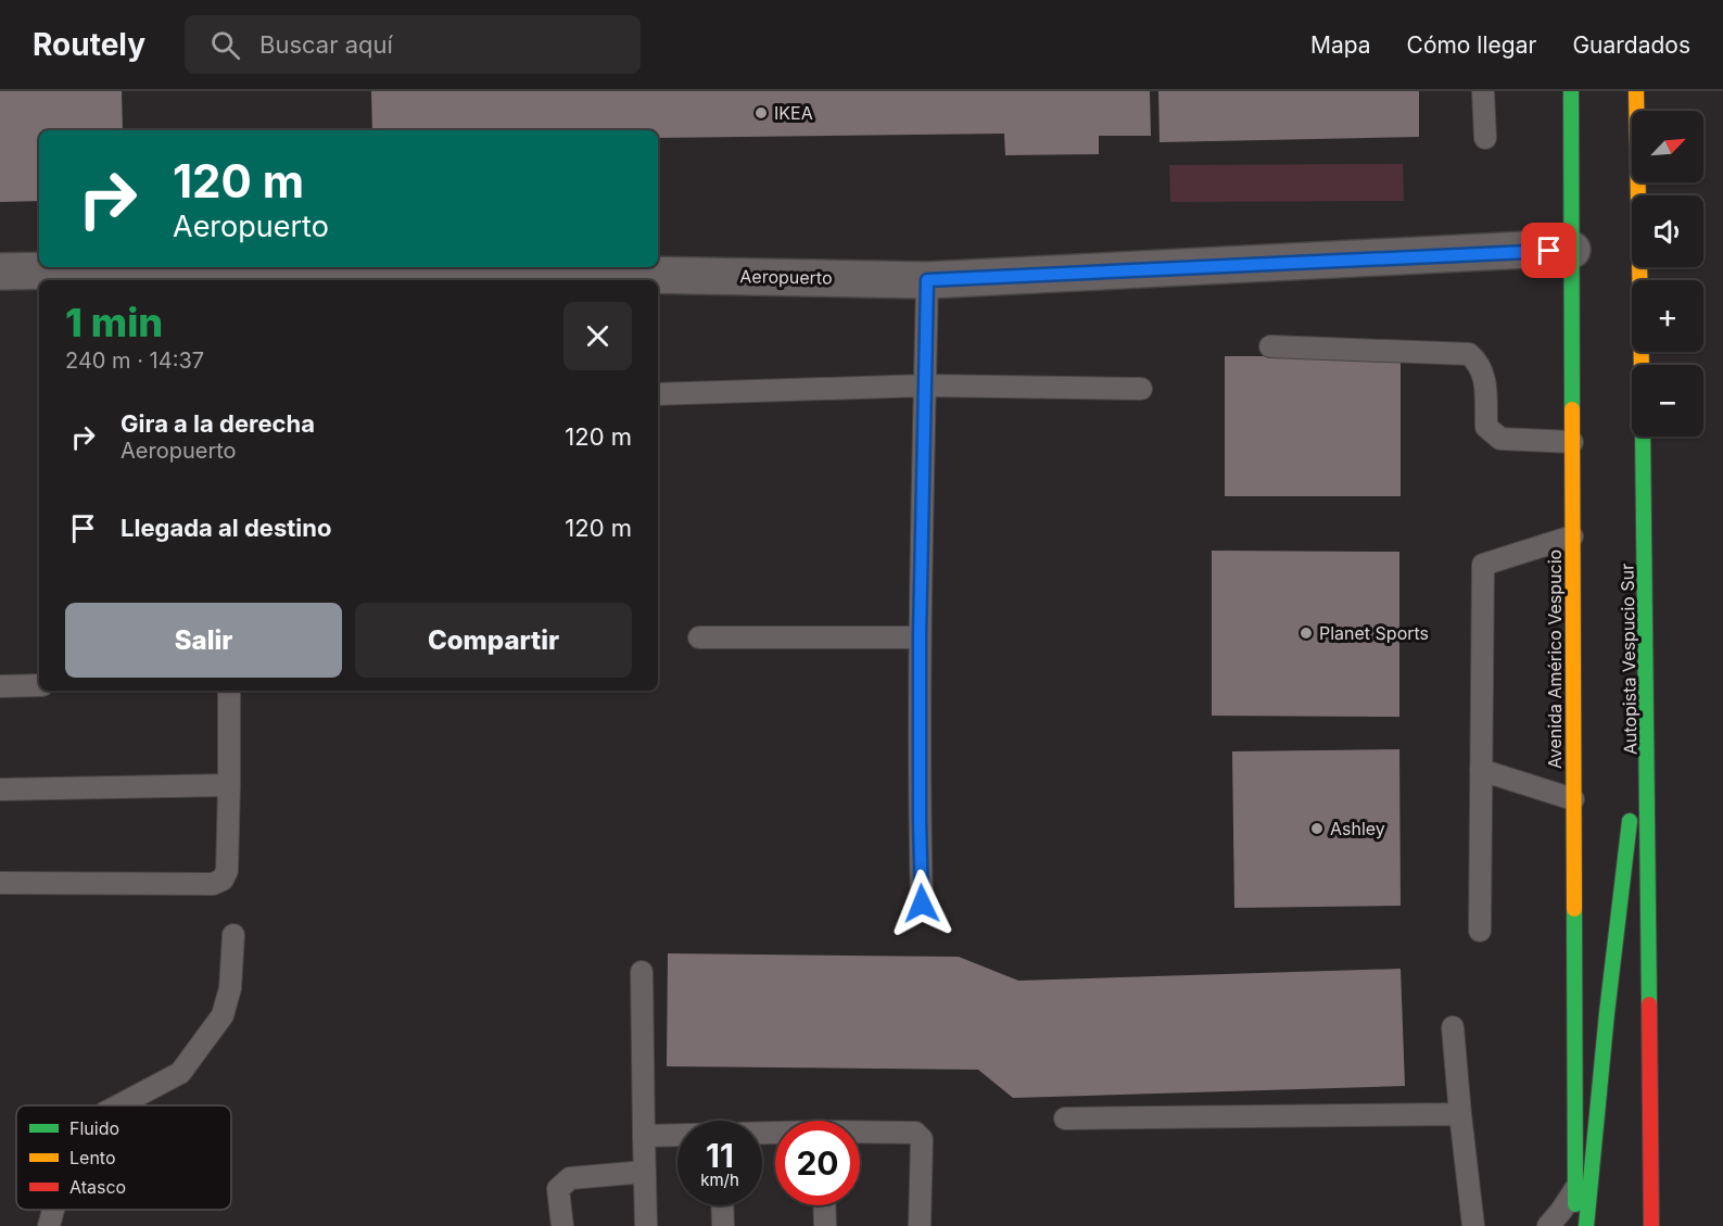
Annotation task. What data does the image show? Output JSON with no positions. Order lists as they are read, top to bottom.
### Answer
{
  "streets": {
    "main road": ["Avenida Américo Vespucio", "Autopista Vespucio Sur"],
    "street": ["Aeropuerto"]
  },
  "crossings": [
    ["Aeropuerto", "Avenida Américo Vespucio"]
  ],
  "places": ["IKEA", "Planet Sports", "Ashley"],
  "legend": ["Fluido", "Lento", "Atasco"],
  "north": "top right",
  "page": {
    "header": "Routely",
    "search": "Buscar aquí",
    "nav": ["Mapa", "Cómo llegar", "Guardados"],
    "map_buttons": ["+", "−"],
    "turn": ["120 m", "Aeropuerto"],
    "heading": ["1 min", "240 m · 14:37"],
    "list": [
      {
        "name": "Gira a la derecha",
        "note": "Aeropuerto",
        "value": "120 m"
      },
      {
        "name": "Llegada al destino",
        "value": "120 m"
      }
    ],
    "buttons": ["Salir", "Compartir"],
    "speed": "11 km/h",
    "limit": "20"
  }
}
